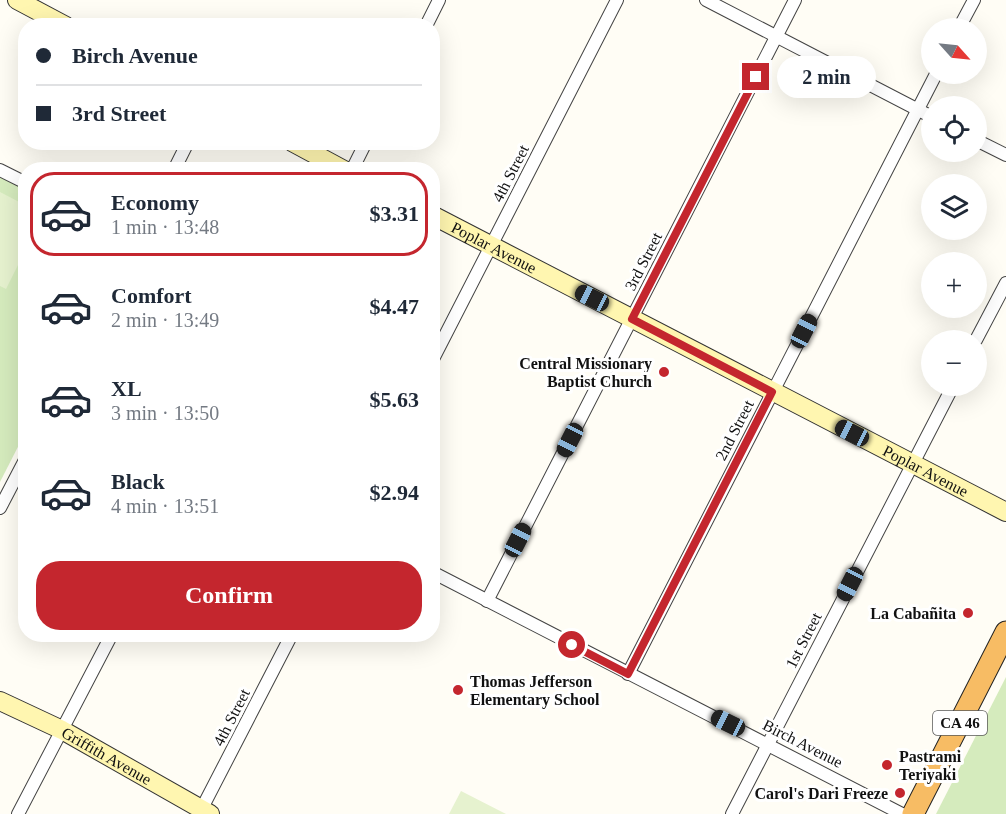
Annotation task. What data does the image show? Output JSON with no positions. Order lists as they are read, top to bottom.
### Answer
{
  "streets": {
    "highway": ["CA 46"],
    "main road": ["Poplar Avenue", "Griffith Avenue"],
    "street": [
      "4th Street",
      "3rd Street",
      "2nd Street",
      "1st Street",
      "Birch Avenue"
    ]
  },
  "crossings": [
    ["4th Street", "Poplar Avenue"],
    ["4th Street", "Griffith Avenue"],
    ["Poplar Avenue", "3rd Street"],
    ["Poplar Avenue", "2nd Street"],
    ["Poplar Avenue", "1st Street"],
    ["3rd Street", "Birch Avenue"],
    ["2nd Street", "Birch Avenue"],
    ["1st Street", "Birch Avenue"]
  ],
  "places": [
    "Central Missionary Baptist Church",
    "La Cabañita",
    "Thomas Jefferson Elementary School",
    "Pastrami Teriyaki",
    "Carol's Dari Freeze"
  ],
  "north": "bottom right",
  "page": {
    "map_buttons": ["+", "−"],
    "banner": ["Birch Avenue", "3rd Street"],
    "bubble": "2 min",
    "list": [
      {
        "name": "Economy",
        "note": "1 min · 13:48",
        "value": "$3.31"
      },
      {
        "name": "Comfort",
        "note": "2 min · 13:49",
        "value": "$4.47"
      },
      {
        "name": "XL",
        "note": "3 min · 13:50",
        "value": "$5.63"
      },
      {
        "name": "Black",
        "note": "4 min · 13:51",
        "value": "$2.94"
      }
    ],
    "buttons": "Confirm"
  }
}
